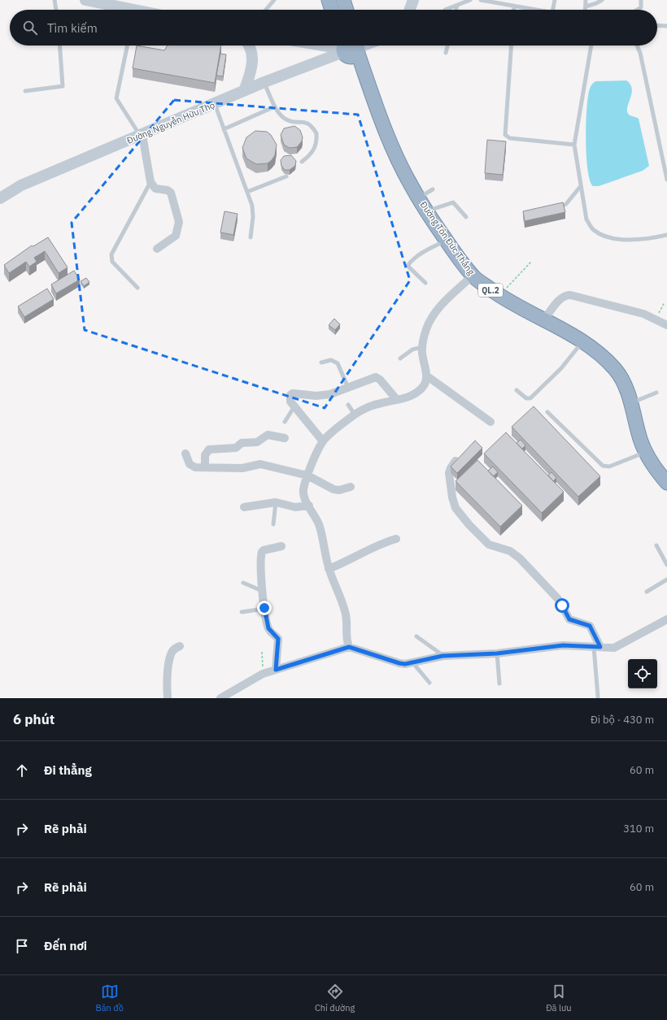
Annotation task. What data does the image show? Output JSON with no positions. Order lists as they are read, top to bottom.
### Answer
{
  "streets": {
    "highway": ["Đường Tôn Đức Thắng", "QL.2"],
    "main road": ["Đường Nguyễn Hữu Thọ"]
  },
  "crossings": [
    ["Đường Nguyễn Hữu Thọ", "Đường Tôn Đức Thắng"]
  ],
  "page": {
    "search": "Tìm kiếm",
    "heading": ["6 phút", "Đi bộ · 430 m"],
    "list": [
      ["Đi thẳng", "60 m"],
      ["Rẽ phải", "310 m"],
      ["Rẽ phải", "60 m"],
      "Đến nơi"
    ],
    "nav": ["Bản đồ", "Chỉ đường", "Đã lưu"]
  }
}
